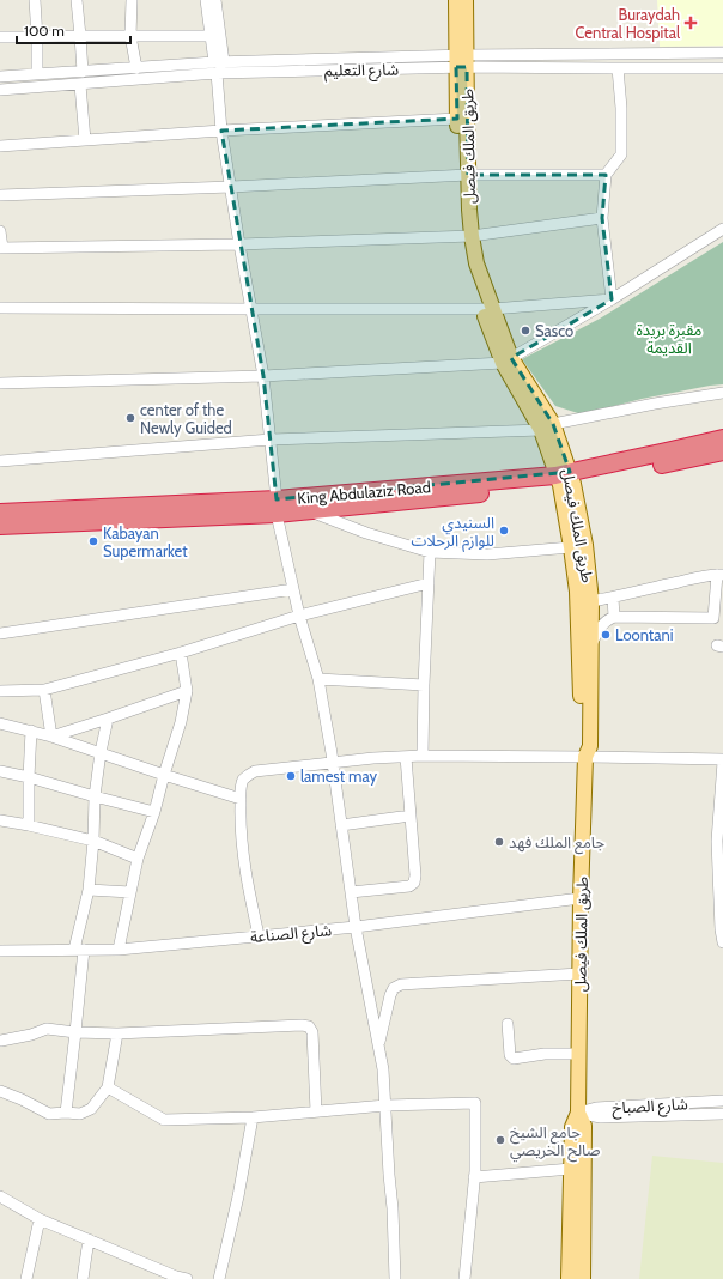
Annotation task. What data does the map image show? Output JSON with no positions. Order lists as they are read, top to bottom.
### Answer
{
  "streets": {
    "highway": ["King Abdulaziz Road"],
    "main road": ["طريق الملك فيصل"],
    "street": ["شارع التعليم", "شارع الصناعة", "شارع الصباخ"]
  },
  "crossings": [
    ["شارع التعليم", "طريق الملك فيصل"],
    ["طريق الملك فيصل", "King Abdulaziz Road"],
    ["طريق الملك فيصل", "شارع الصناعة"],
    ["طريق الملك فيصل", "شارع الصباخ"]
  ],
  "parks": ["مقبرة بريدة القديمة"],
  "places": {
    "health": ["Buraydah Central Hospital"],
    "other": [
      "Sasco",
      "center of the Newly Guided",
      "السنيدي للوازم الرحلات",
      "Kabayan Supermarket",
      "Loontani",
      "lamest may",
      "جامع الملك فهد",
      "جامع الشيخ صالح الخريصي"
    ]
  },
  "scale_bar": "100 m"
}
